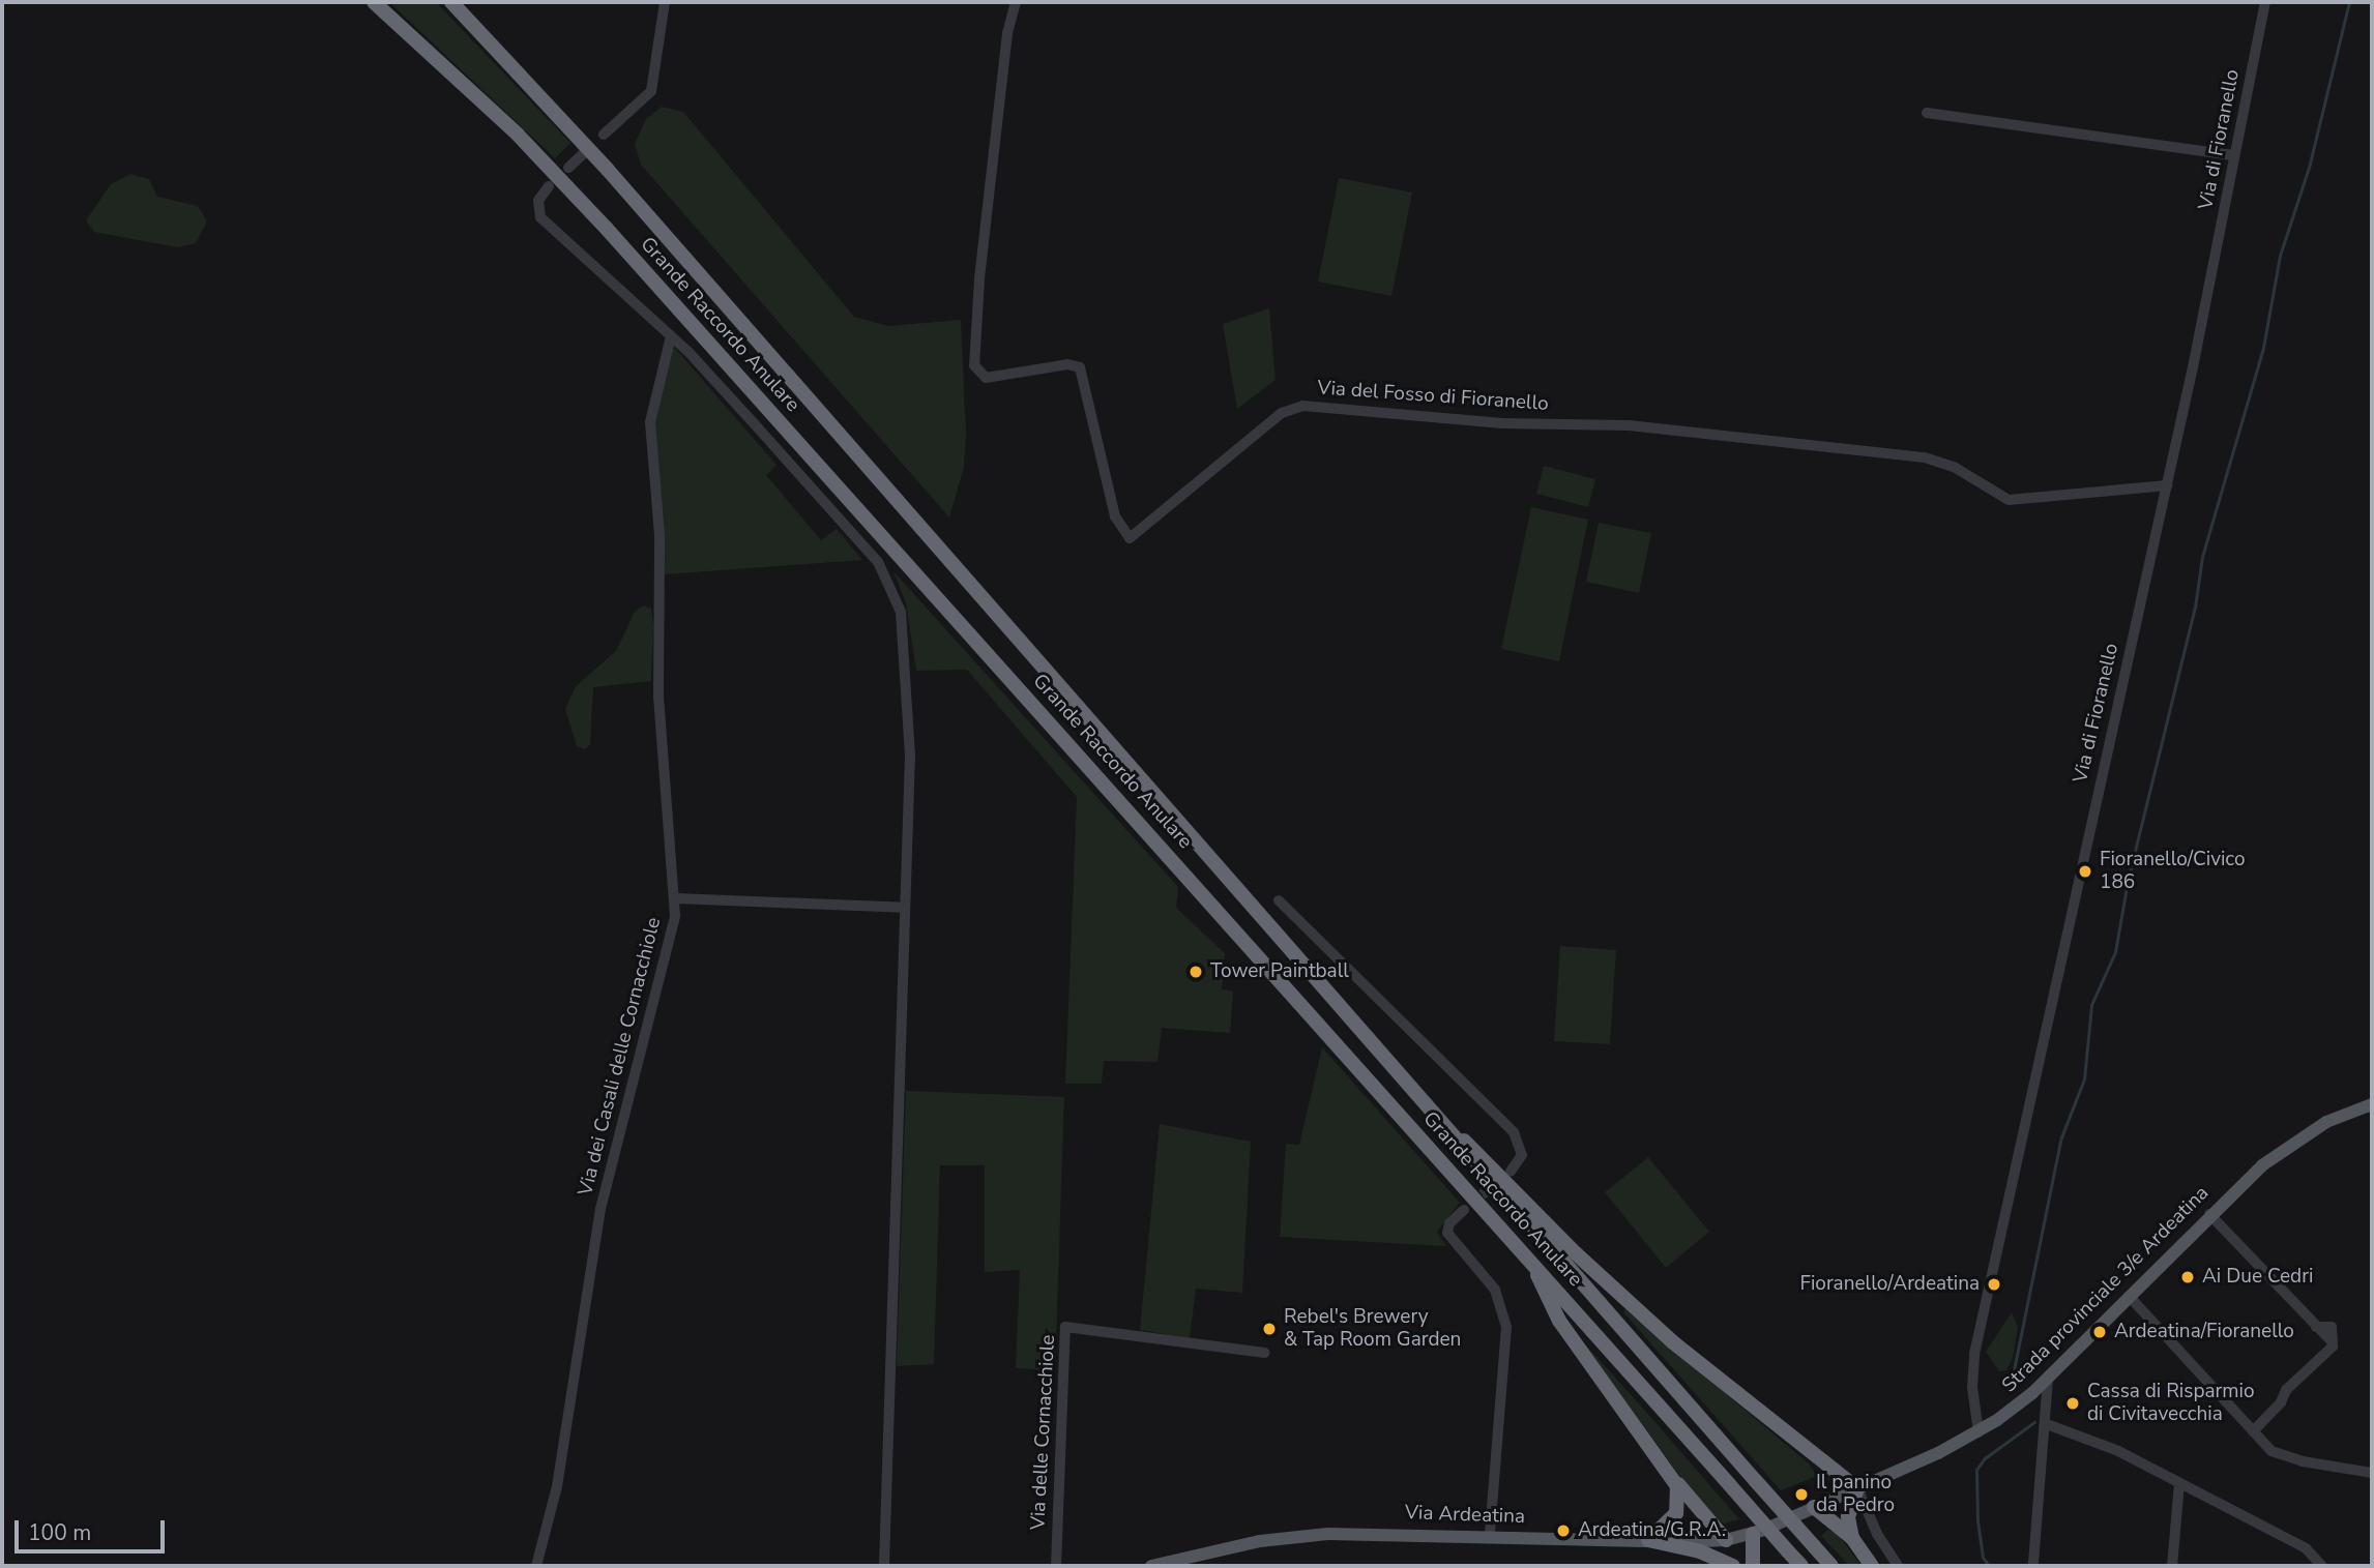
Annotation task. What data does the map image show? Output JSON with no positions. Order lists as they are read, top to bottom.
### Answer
{
  "streets": {
    "highway": ["Grande Raccordo Anulare"],
    "main road": ["Strada provinciale 3/e Ardeatina", "Via Ardeatina"],
    "street": [
      "Via di Fioranello",
      "Via del Fosso di Fioranello",
      "Via dei Casali delle Cornacchiole",
      "Via delle Cornacchiole"
    ]
  },
  "crossings": [
    ["Via di Fioranello", "Via del Fosso di Fioranello"],
    ["Via di Fioranello", "Strada provinciale 3/e Ardeatina"],
    ["Strada provinciale 3/e Ardeatina", "Via Ardeatina"]
  ],
  "places": [
    "Fioranello/Civico 186",
    "Tower Paintball",
    "Ai Due Cedri",
    "Fioranello/Ardeatina",
    "Rebel's Brewery & Tap Room Garden",
    "Ardeatina/Fioranello",
    "Cassa di Risparmio di Civitavecchia",
    "Il panino da Pedro",
    "Ardeatina/G.R.A."
  ],
  "scale_bar": "100 m"
}
